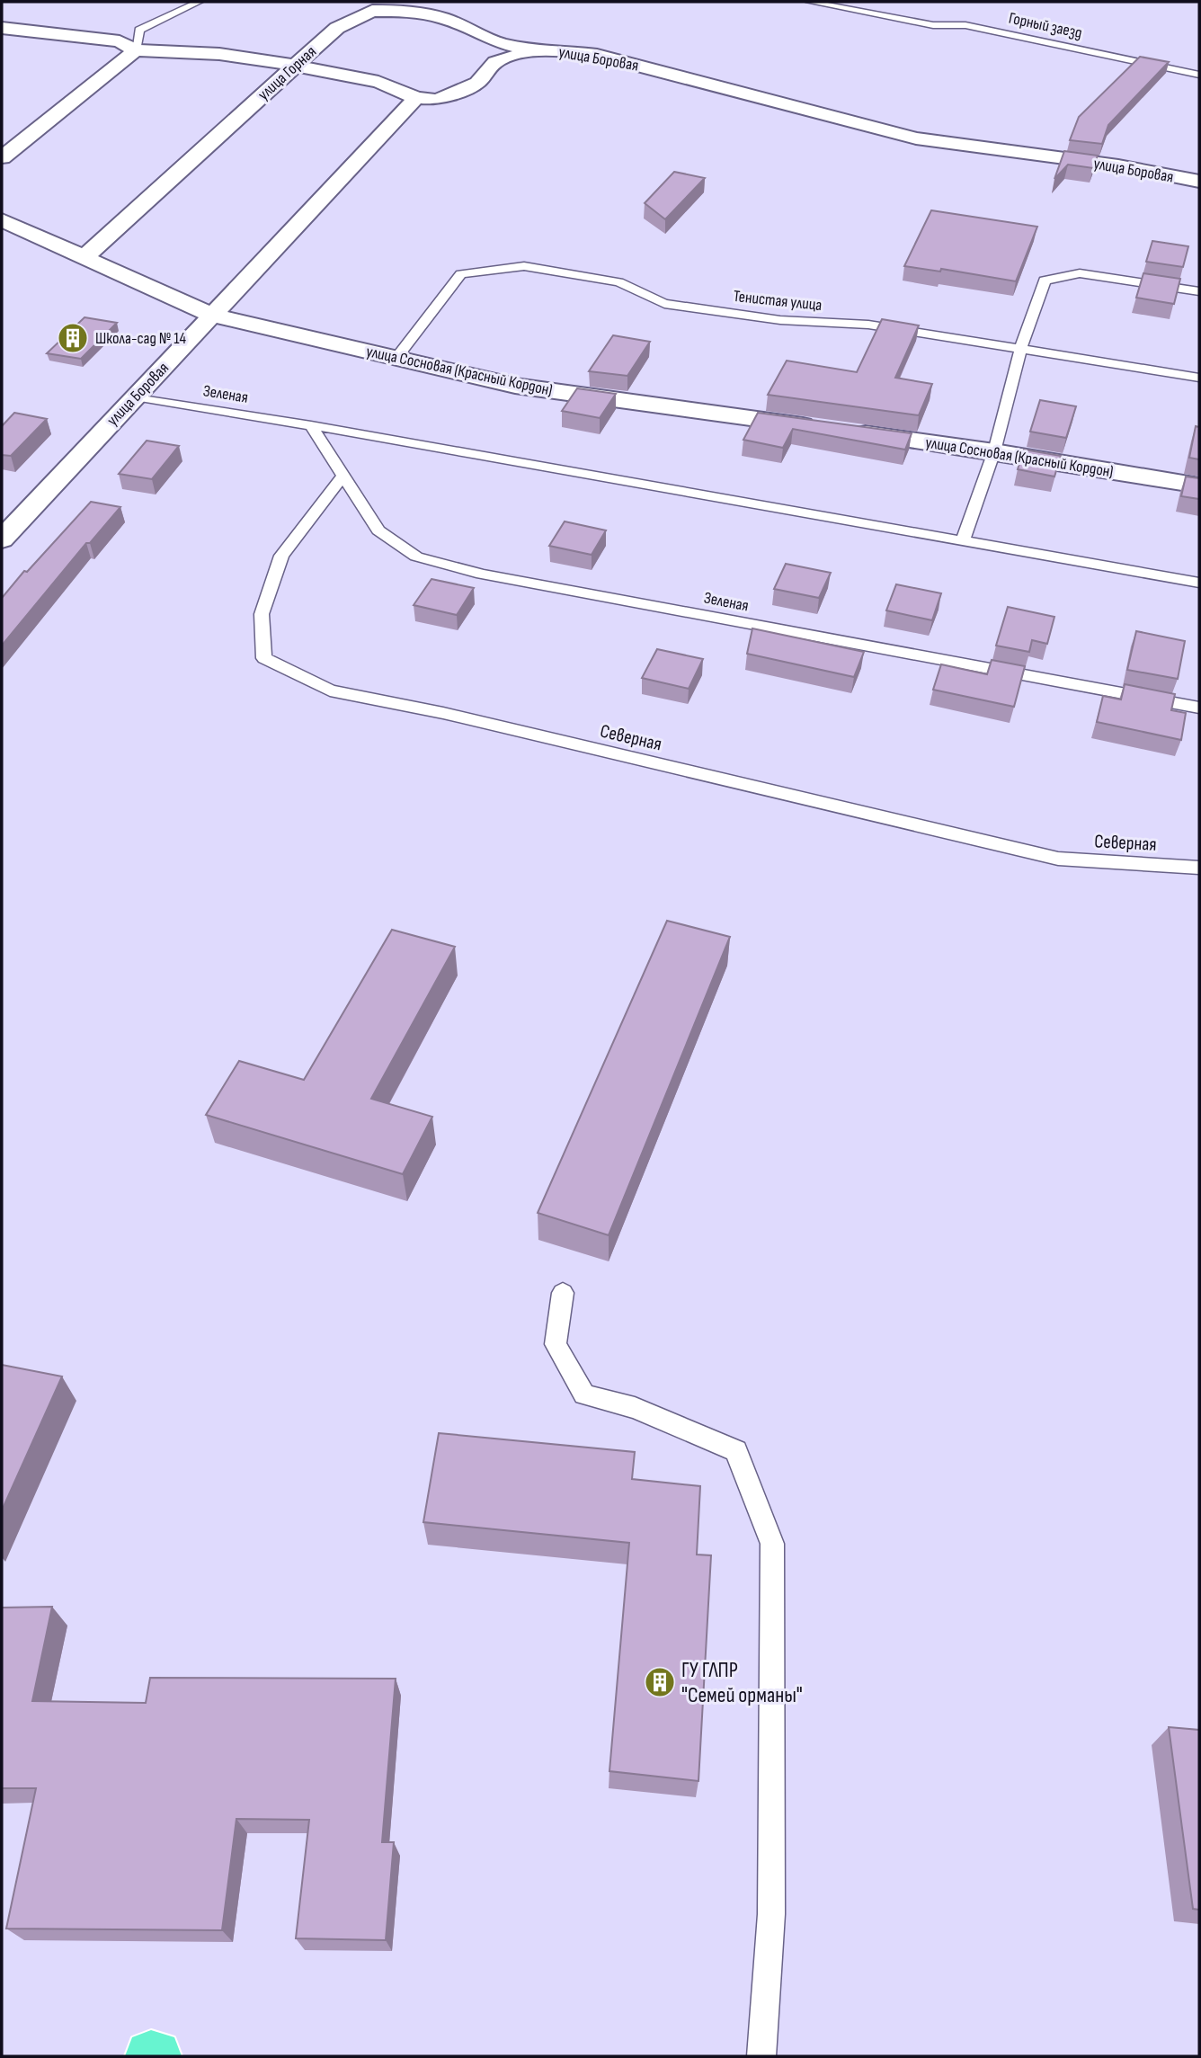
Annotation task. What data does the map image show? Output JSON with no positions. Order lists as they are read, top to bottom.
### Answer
{
  "streets": {
    "street": ["улица Боровая", "улица Горная", "улица Сосновая (Красный Кордон)"],
    "lane": [
      "Горный заезд",
      "Тенистая улица",
      "Зеленая",
      "Северная"
    ]
  },
  "crossings": [
    ["улица Боровая", "улица Горная"],
    ["улица Боровая", "улица Сосновая (Красный Кордон)"],
    ["улица Боровая", "Зеленая"],
    ["улица Горная", "улица Сосновая (Красный Кордон)"],
    ["Тенистая улица", "улица Сосновая (Красный Кордон)"],
    ["Зеленая", "Северная"]
  ],
  "places": {
    "building": ["Школа-сад № 14", "ГУ ГЛПР \"Семей орманы\""]
  }
}
